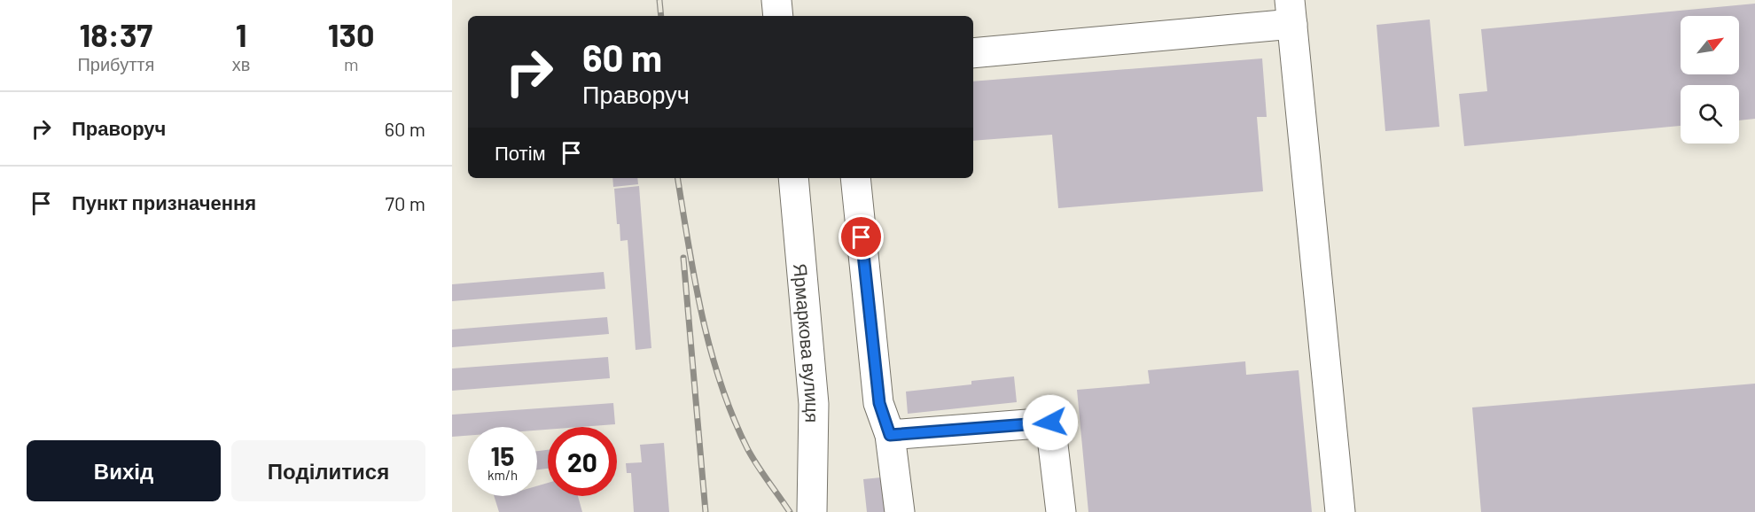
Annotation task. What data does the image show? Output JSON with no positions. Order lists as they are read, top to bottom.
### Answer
{
  "streets": {
    "street": ["Ярмаркова вулиця"]
  },
  "north": "top right",
  "page": {
    "eta": [
      "18:37",
      "Прибуття",
      "1",
      "хв",
      "130",
      "m"
    ],
    "turn": ["60 m", "Праворуч"],
    "list": [
      {
        "name": "Праворуч",
        "value": "60 m"
      },
      {
        "name": "Пункт призначення",
        "value": "70 m"
      }
    ],
    "then": "Потім",
    "speed": "15 km/h",
    "limit": "20",
    "buttons": ["Вихід", "Поділитися"]
  }
}
